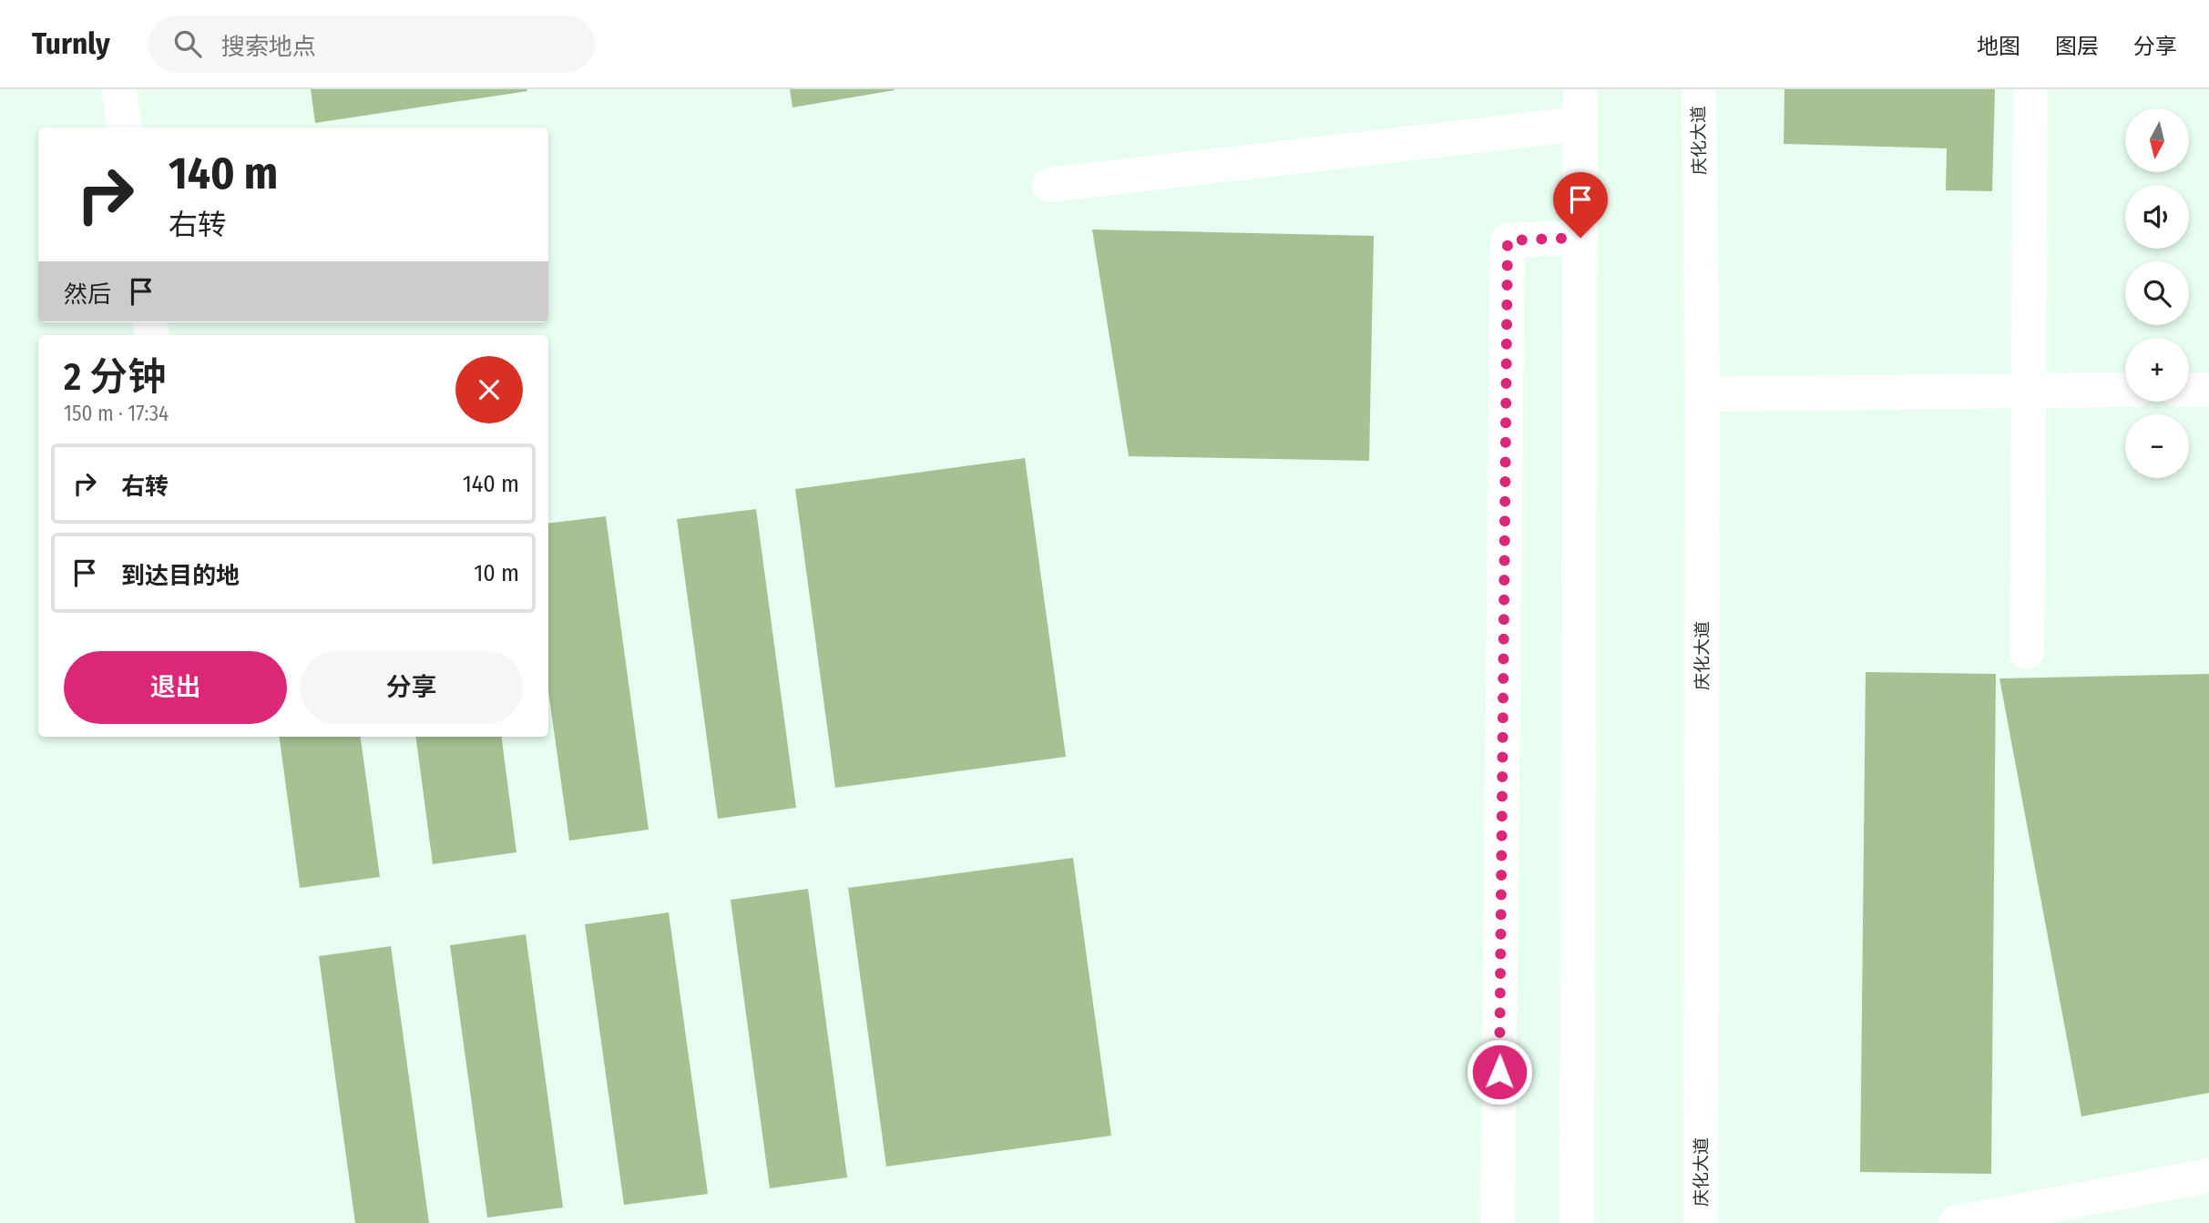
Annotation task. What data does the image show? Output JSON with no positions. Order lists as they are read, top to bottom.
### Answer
{
  "streets": {
    "main road": ["庆化大道"]
  },
  "north": "bottom",
  "page": {
    "header": "Turnly",
    "search": "搜索地点",
    "nav": ["地图", "图层", "分享"],
    "map_buttons": ["+", "−"],
    "turn": ["140 m", "右转"],
    "then": "然后",
    "heading": ["2 分钟", "150 m · 17:34"],
    "list": [
      {
        "name": "右转",
        "value": "140 m"
      },
      {
        "name": "到达目的地",
        "value": "10 m"
      }
    ],
    "buttons": ["退出", "分享"]
  }
}
